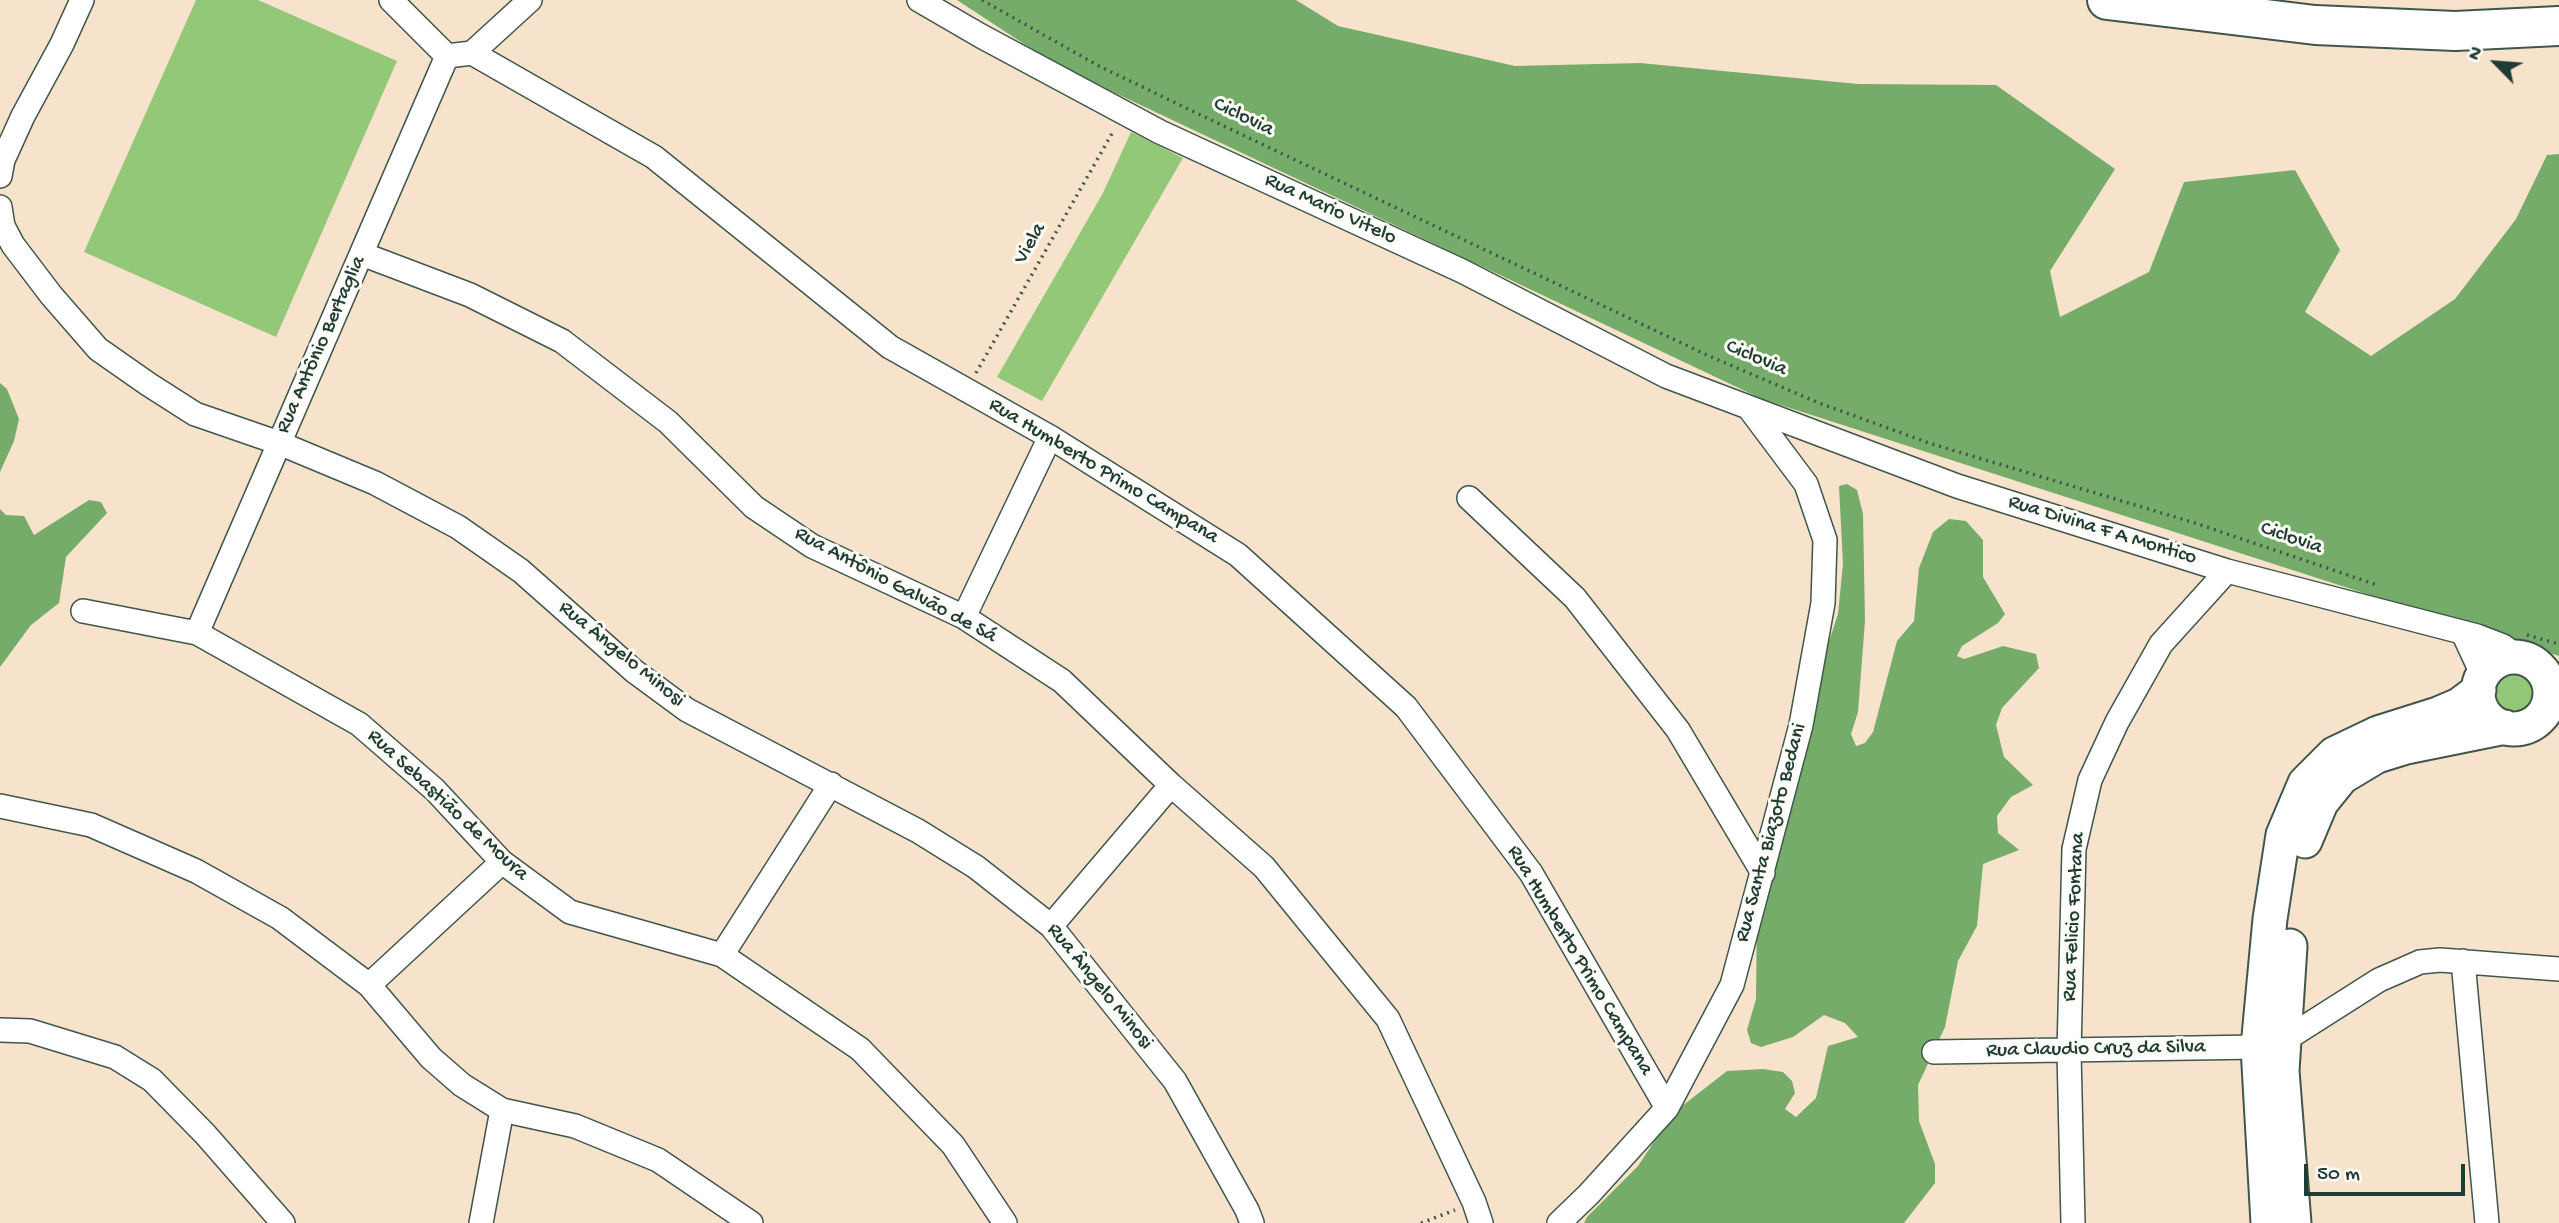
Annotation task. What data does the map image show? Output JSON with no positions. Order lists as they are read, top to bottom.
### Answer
{
  "streets": {
    "street": [
      "Rua Mario Vitelo",
      "Rua Antônio Bertaglia",
      "Rua Humberto Primo Campana",
      "Rua Divina F A Montico",
      "Rua Antônio Galvão de Sá",
      "Rua Ângelo Minosi",
      "Rua Sebastião de Moura",
      "Rua Santa Biazoto Bedani",
      "Rua Felicio Fontana",
      "Rua Claudio Cruz da Silva"
    ],
    "path": ["Ciclovia", "Viela"]
  },
  "crossings": [
    ["Rua Mario Vitelo", "Viela"],
    ["Rua Mario Vitelo", "Rua Divina F A Montico"],
    ["Rua Mario Vitelo", "Rua Santa Biazoto Bedani"],
    ["Viela", "Rua Humberto Primo Campana"],
    ["Rua Antônio Bertaglia", "Rua Antônio Galvão de Sá"],
    ["Rua Antônio Bertaglia", "Rua Ângelo Minosi"],
    ["Rua Antônio Bertaglia", "Rua Sebastião de Moura"],
    ["Rua Humberto Primo Campana", "Rua Santa Biazoto Bedani"],
    ["Rua Divina F A Montico", "Rua Santa Biazoto Bedani"],
    ["Rua Divina F A Montico", "Rua Felicio Fontana"],
    ["Rua Felicio Fontana", "Rua Claudio Cruz da Silva"]
  ],
  "scale_bar": "50 m",
  "north": "top left"
}
